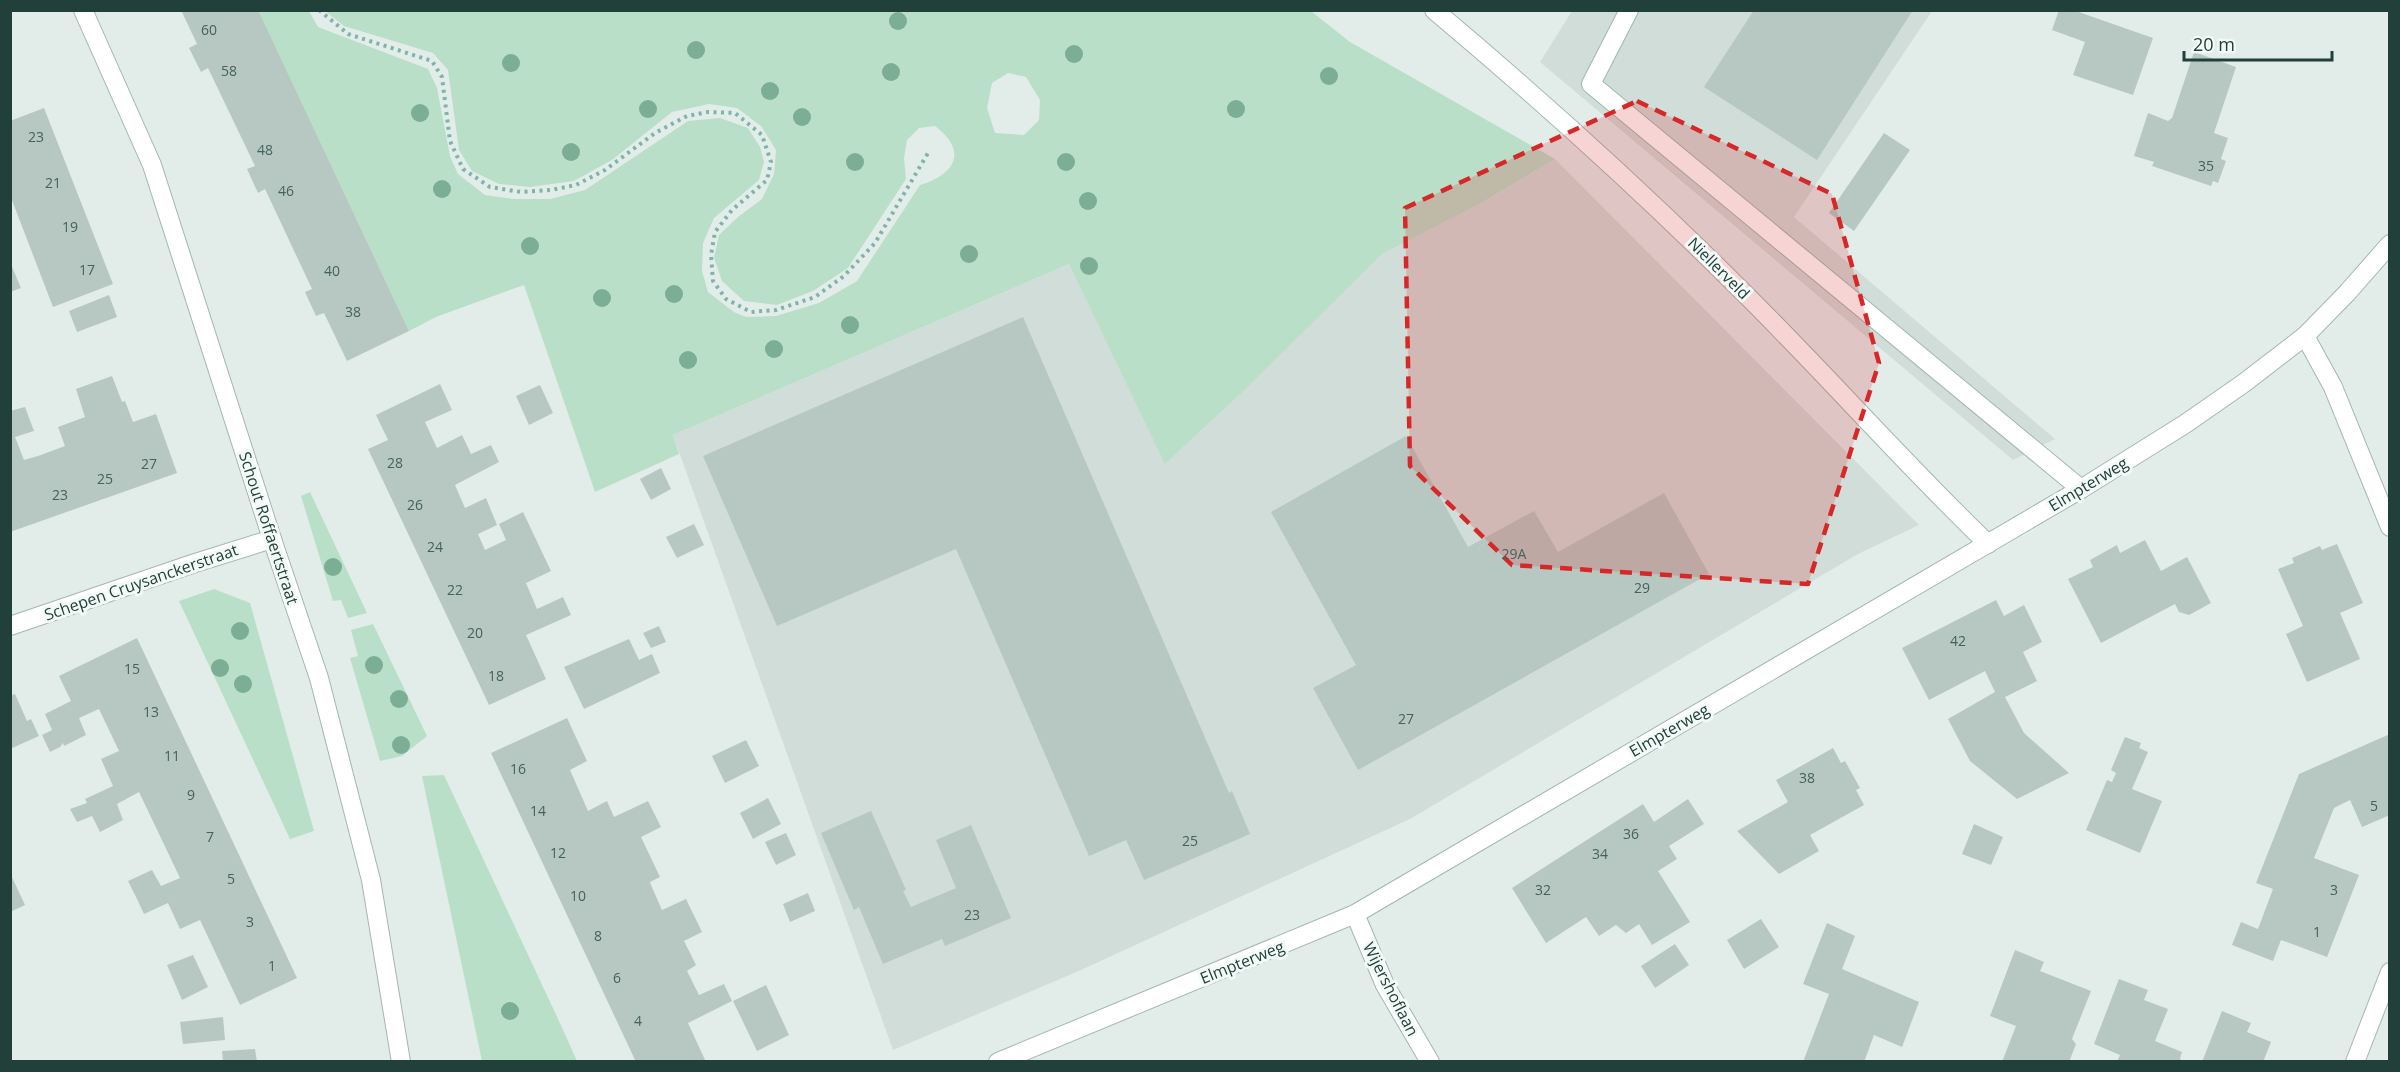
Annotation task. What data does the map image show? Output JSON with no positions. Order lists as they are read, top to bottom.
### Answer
{
  "streets": {
    "street": [
      "Niellerveld",
      "Elmpterweg",
      "Schout Roffaertstraat",
      "Schepen Cruysanckerstraat",
      "Wijershoflaan"
    ]
  },
  "crossings": [
    ["Niellerveld", "Elmpterweg"],
    ["Elmpterweg", "Wijershoflaan"],
    ["Schout Roffaertstraat", "Schepen Cruysanckerstraat"]
  ],
  "house_numbers": [
    "60",
    "58",
    "23",
    "48",
    "35",
    "21",
    "46",
    "19",
    "17",
    "40",
    "38",
    "28",
    "27",
    "25",
    "23",
    "26",
    "24",
    "29A",
    "29",
    "22",
    "20",
    "42",
    "15",
    "18",
    "13",
    "27",
    "11",
    "16",
    "38",
    "9",
    "5",
    "14",
    "36",
    "7",
    "25",
    "12",
    "34",
    "5",
    "32",
    "3",
    "10",
    "23",
    "3",
    "1",
    "8",
    "1",
    "6",
    "4"
  ],
  "scale_bar": "20 m"
}
